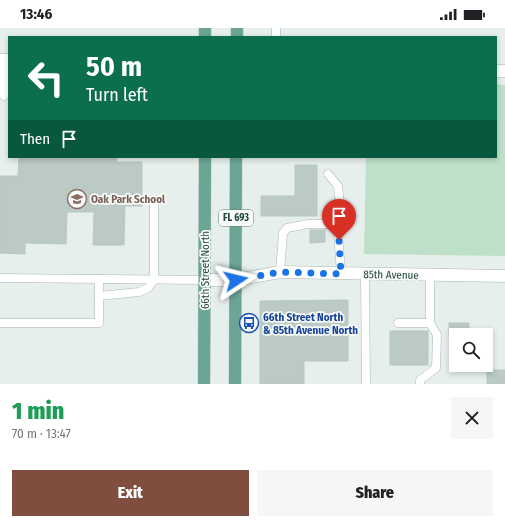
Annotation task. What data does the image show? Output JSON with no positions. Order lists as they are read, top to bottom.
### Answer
{
  "streets": {
    "main road": ["FL 693", "66th Street North"],
    "street": ["85th Avenue"]
  },
  "crossings": [
    ["FL 693", "85th Avenue"],
    ["66th Street North", "85th Avenue"]
  ],
  "places": {
    "school or university": ["Oak Park School"],
    "bus stop": ["66th Street North & 85th Avenue North"]
  },
  "page": {
    "status": "13:46",
    "turn": ["50 m", "Turn left"],
    "then": "Then",
    "heading": ["1 min", "70 m · 13:47"],
    "buttons": ["Exit", "Share"]
  }
}
